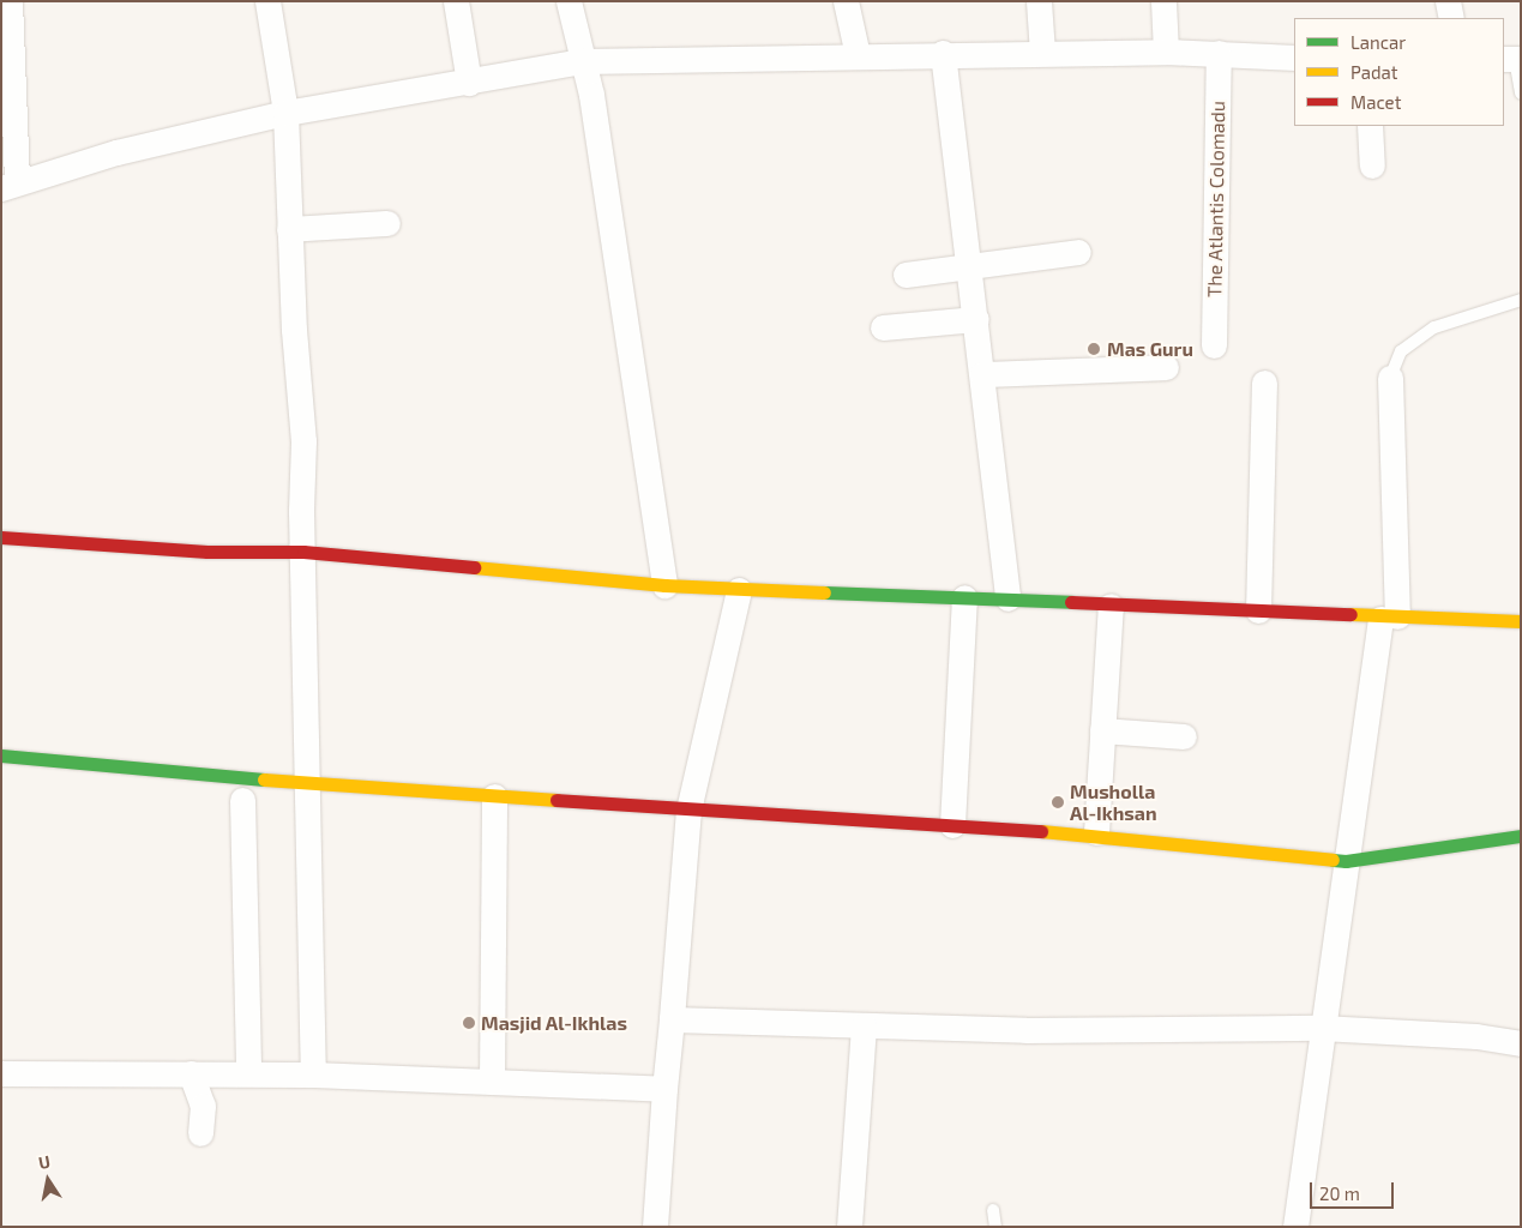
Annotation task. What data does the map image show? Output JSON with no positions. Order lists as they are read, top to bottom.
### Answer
{
  "streets": {
    "street": ["The Atlantis Colomadu"]
  },
  "places": ["Mas Guru", "Musholla Al-Ikhsan", "Masjid Al-Ikhlas"],
  "legend": ["Lancar", "Padat", "Macet"],
  "scale_bar": "20 m",
  "north": "top"
}
